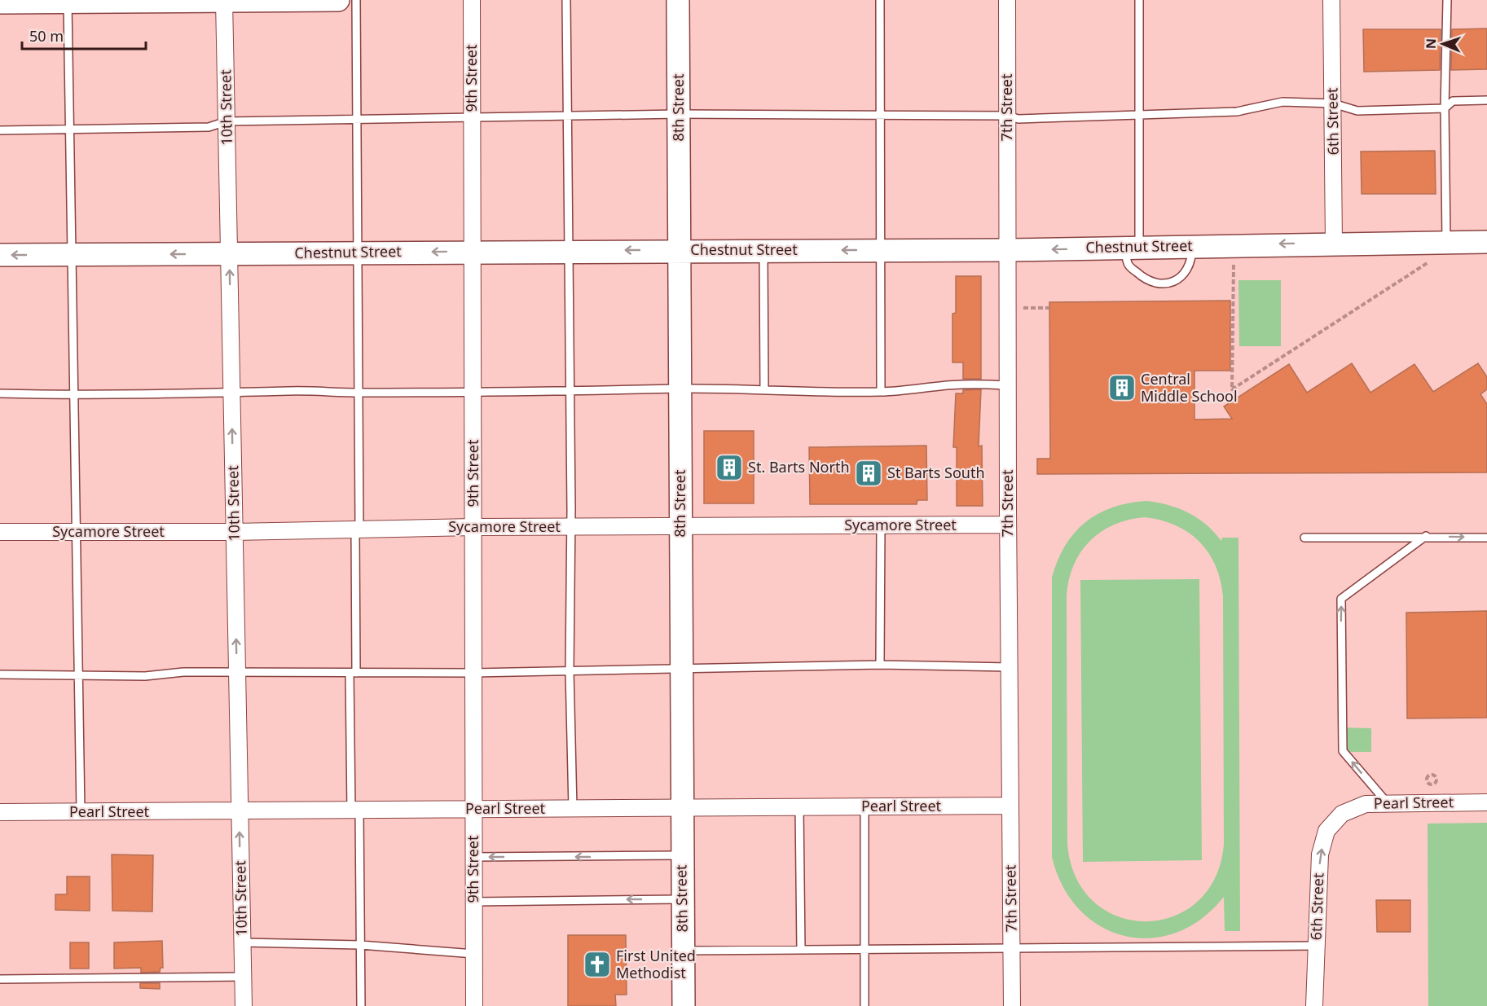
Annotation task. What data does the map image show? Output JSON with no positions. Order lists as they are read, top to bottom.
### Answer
{
  "streets": {
    "street": [
      "9th Street",
      "10th Street",
      "8th Street",
      "7th Street",
      "6th Street",
      "Chestnut Street",
      "Sycamore Street",
      "Pearl Street"
    ]
  },
  "crossings": [
    ["9th Street", "Chestnut Street"],
    ["9th Street", "Sycamore Street"],
    ["9th Street", "Pearl Street"],
    ["10th Street", "Chestnut Street"],
    ["10th Street", "Sycamore Street"],
    ["10th Street", "Pearl Street"],
    ["8th Street", "Chestnut Street"],
    ["8th Street", "Sycamore Street"],
    ["8th Street", "Pearl Street"],
    ["7th Street", "Chestnut Street"],
    ["7th Street", "Sycamore Street"],
    ["7th Street", "Pearl Street"],
    ["6th Street", "Chestnut Street"],
    ["6th Street", "Pearl Street"]
  ],
  "one_way": ["10th Street", "Chestnut Street"],
  "places": {
    "building": ["Central Middle School", "St. Barts North", "St Barts South"],
    "church": ["First United Methodist"]
  },
  "scale_bar": "50 m",
  "north": "left"
}
